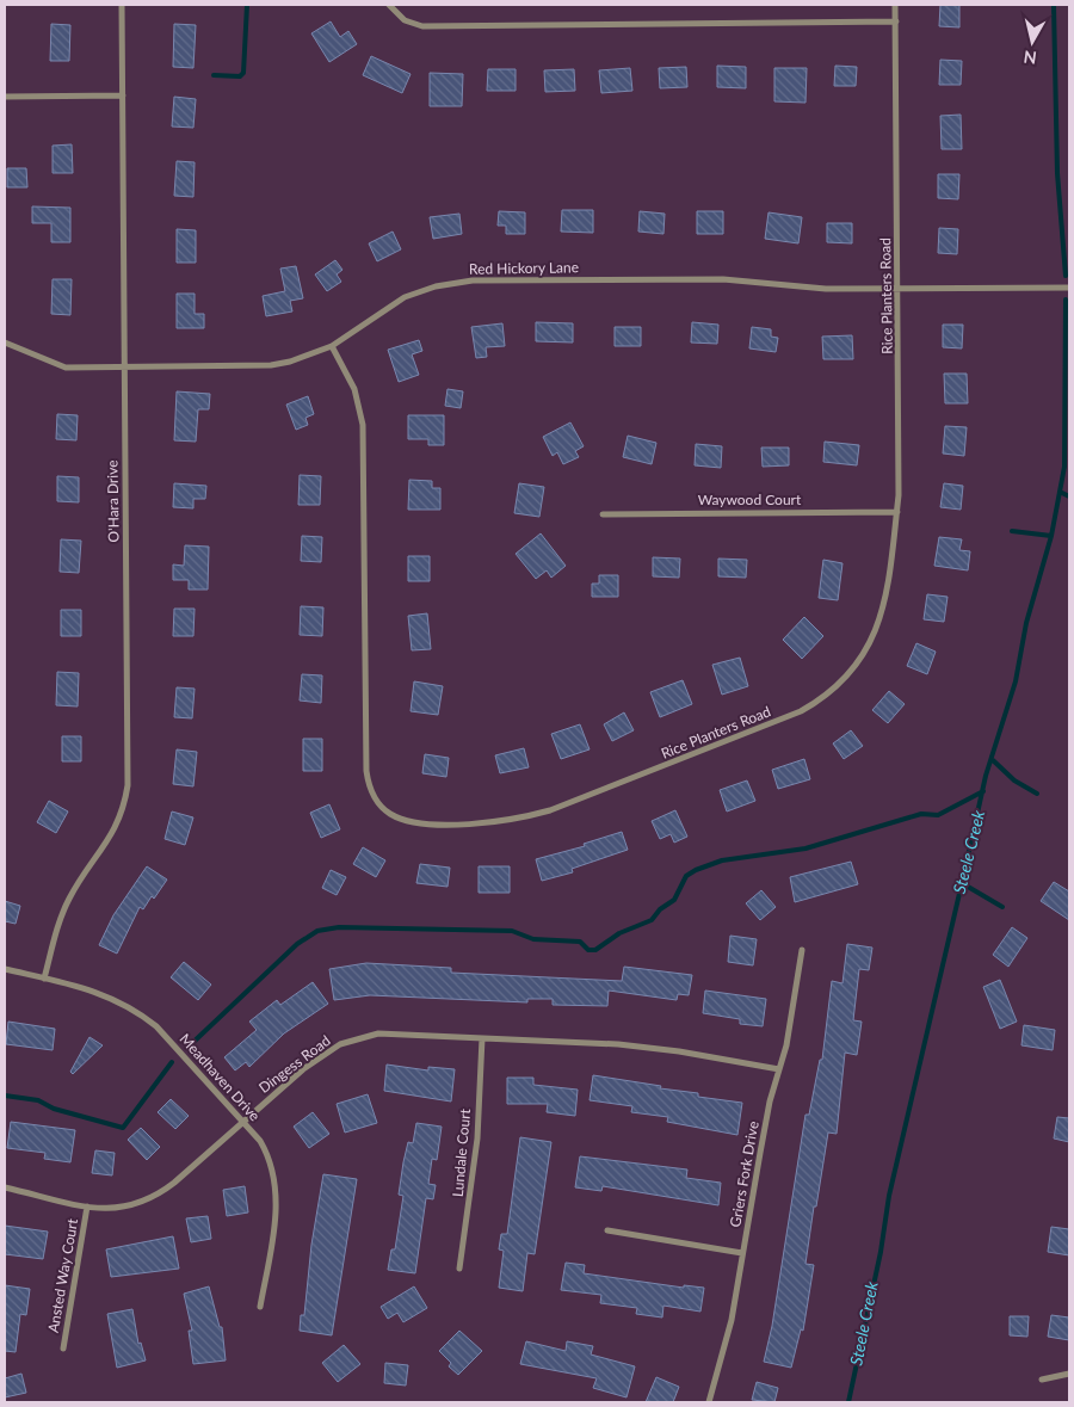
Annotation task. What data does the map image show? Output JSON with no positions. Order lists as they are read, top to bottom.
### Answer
{
  "streets": {
    "street": [
      "Red Hickory Lane",
      "Rice Planters Road",
      "Waywood Court",
      "O'Hara Drive",
      "Dingess Road",
      "Meadhaven Drive",
      "Lundale Court",
      "Griers Fork Drive",
      "Ansted Way Court"
    ]
  },
  "crossings": [
    ["Red Hickory Lane", "Rice Planters Road"],
    ["Red Hickory Lane", "O'Hara Drive"],
    ["Rice Planters Road", "Waywood Court"],
    ["O'Hara Drive", "Meadhaven Drive"],
    ["Dingess Road", "Meadhaven Drive"],
    ["Dingess Road", "Lundale Court"],
    ["Dingess Road", "Griers Fork Drive"],
    ["Dingess Road", "Ansted Way Court"]
  ],
  "water": ["Steele Creek"],
  "north": "bottom"
}
